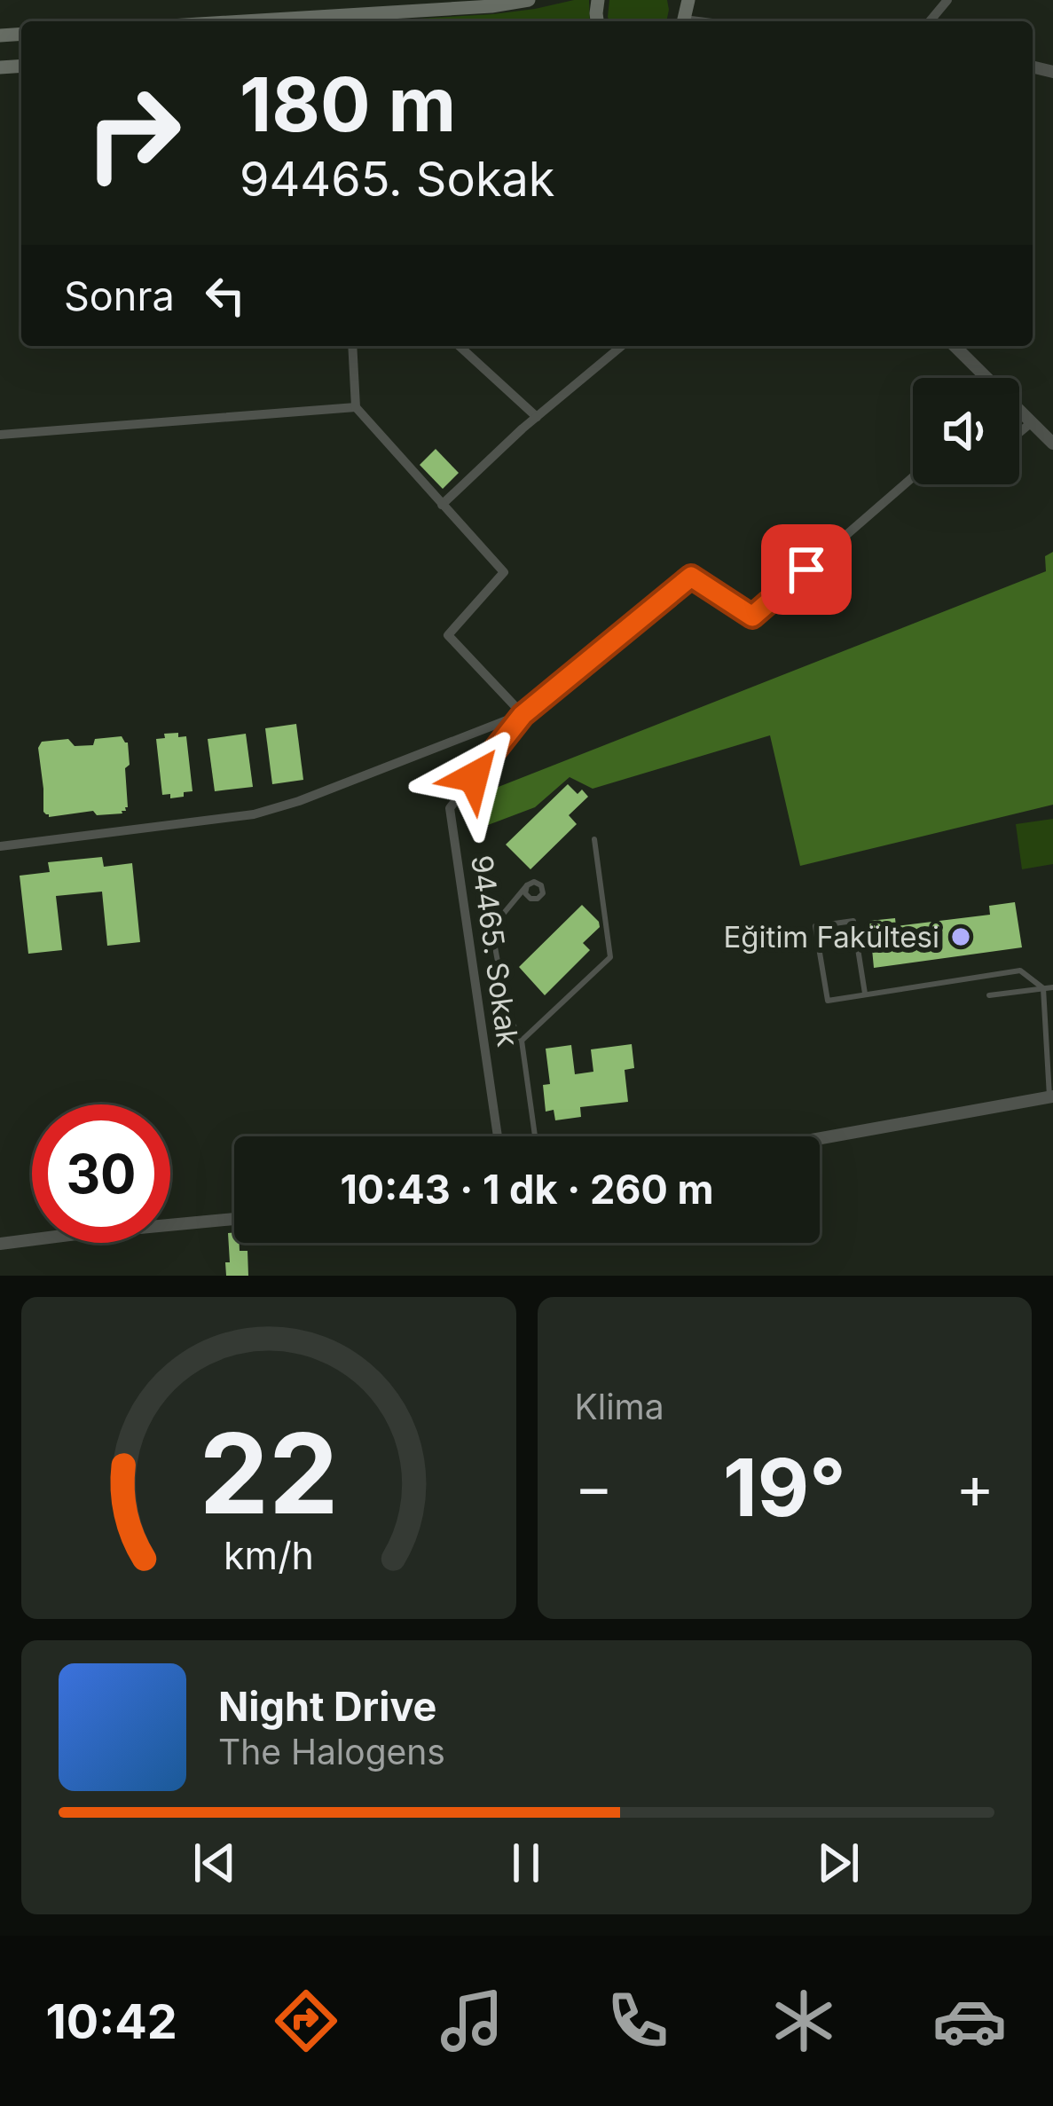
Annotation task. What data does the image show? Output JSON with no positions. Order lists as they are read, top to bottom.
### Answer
{
  "streets": {
    "street": ["94465. Sokak"]
  },
  "places": ["Eğitim Fakültesi"],
  "page": {
    "turn": ["180 m", "94465. Sokak"],
    "then": "Sonra",
    "limit": "30",
    "trip": "10:43 · 1 dk · 260 m",
    "tile": "Klima",
    "heat": ["−", "19°", "+"],
    "song": ["Night Drive", "The Halogens"],
    "tabs": "10:42",
    "gauge": ["22", "km/h"]
  }
}
